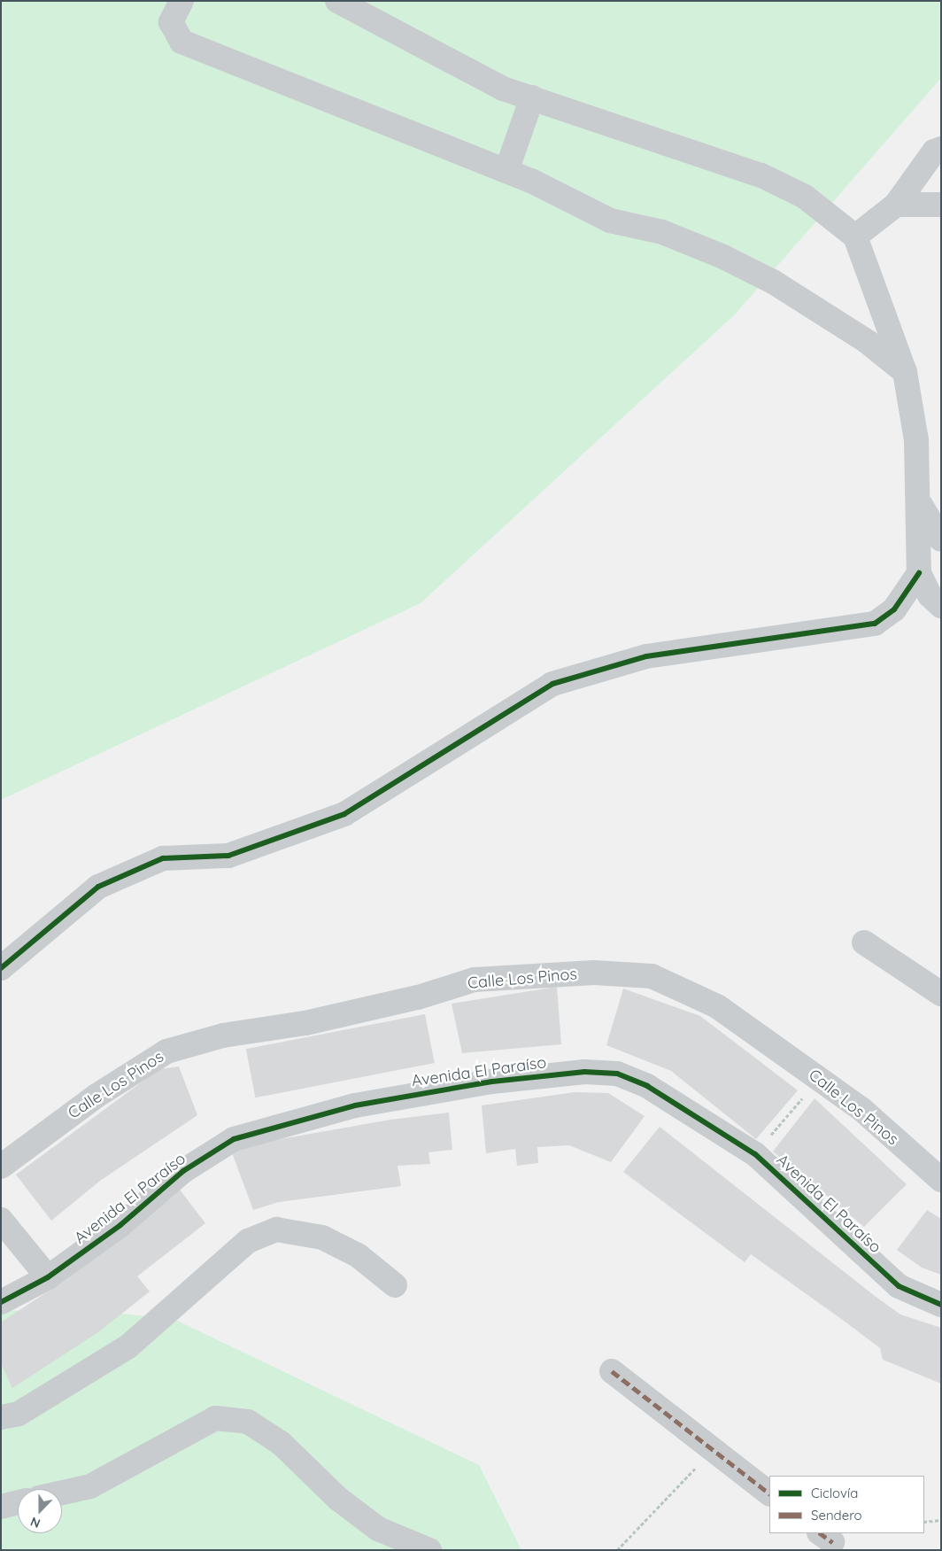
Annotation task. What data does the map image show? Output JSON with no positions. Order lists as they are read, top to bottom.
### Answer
{
  "streets": {
    "street": ["Calle Los Pinos", "Avenida El Paraíso"]
  },
  "legend": ["Ciclovía", "Sendero"],
  "north": "bottom"
}
